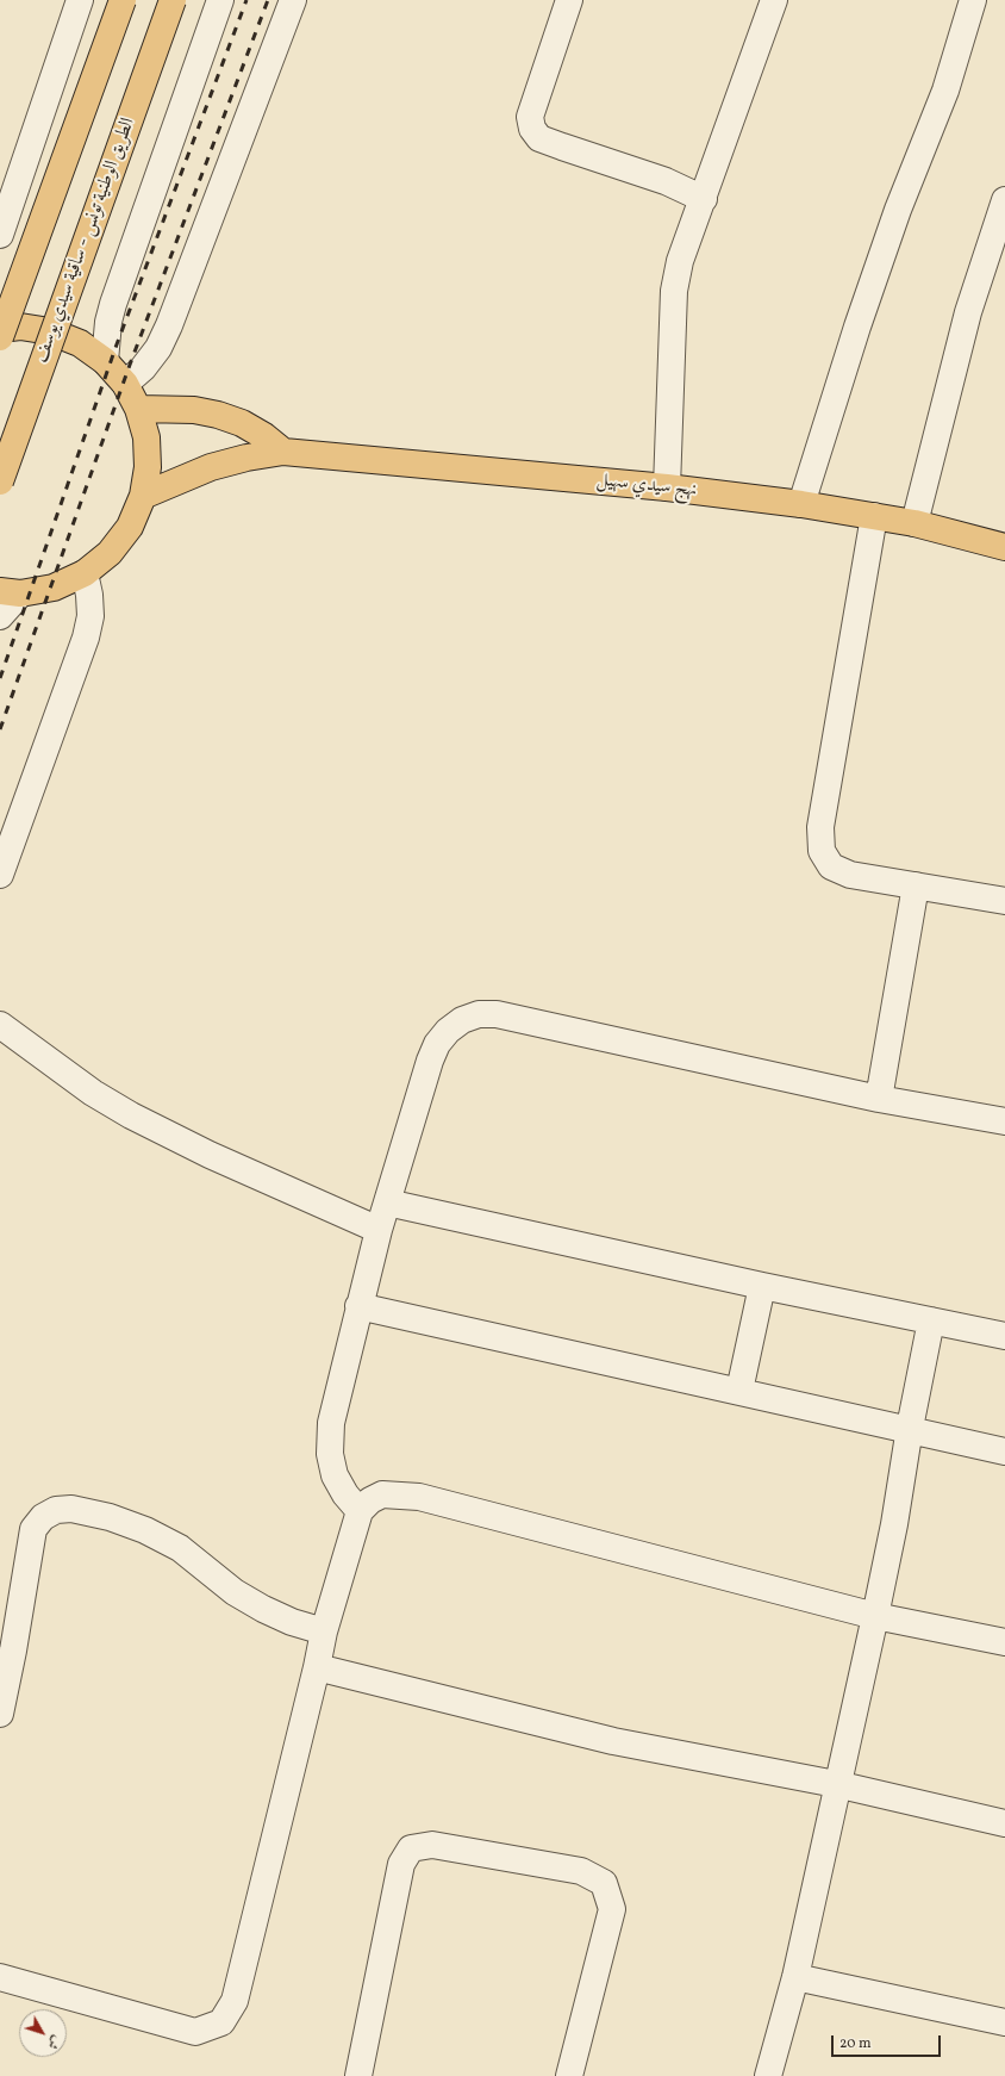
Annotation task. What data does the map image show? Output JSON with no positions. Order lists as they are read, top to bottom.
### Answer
{
  "streets": {
    "main road": ["الطريق الوطنية تونس - ساقية سيدي يوسف", "نهج سيدي سهيل"]
  },
  "scale_bar": "20 m",
  "north": "bottom right"
}
